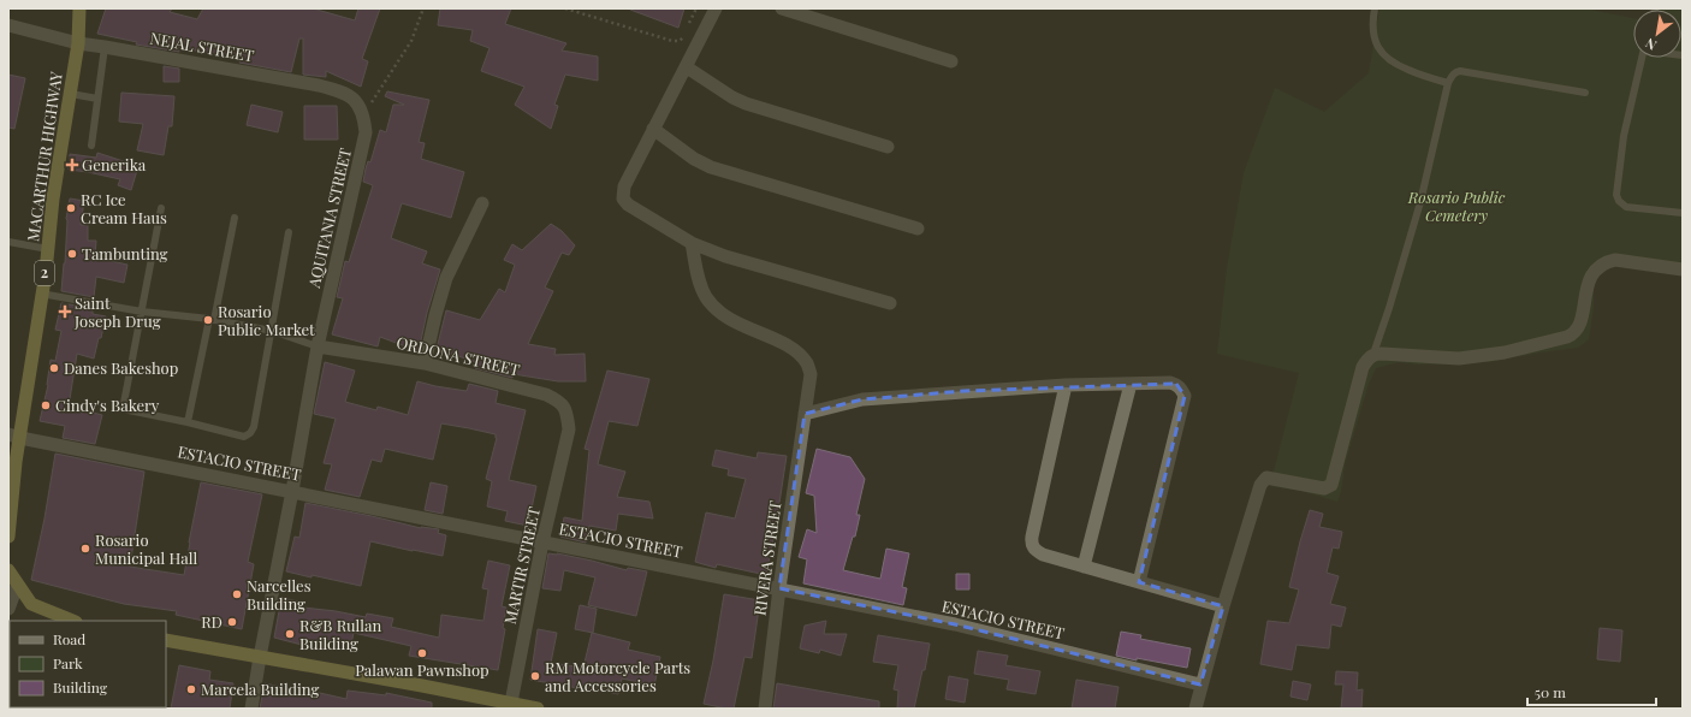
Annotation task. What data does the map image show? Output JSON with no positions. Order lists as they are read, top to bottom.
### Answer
{
  "streets": {
    "highway": ["MACARTHUR HIGHWAY", "2"],
    "street": [
      "NEJAL STREET",
      "AQUITANIA STREET",
      "ORDONA STREET",
      "ESTACIO STREET",
      "RIVERA STREET",
      "MARTIR STREET"
    ]
  },
  "crossings": [
    ["NEJAL STREET", "MACARTHUR HIGHWAY"],
    ["NEJAL STREET", "AQUITANIA STREET"],
    ["MACARTHUR HIGHWAY", "ESTACIO STREET"],
    ["AQUITANIA STREET", "ORDONA STREET"],
    ["AQUITANIA STREET", "ESTACIO STREET"],
    ["ORDONA STREET", "MARTIR STREET"],
    ["ESTACIO STREET", "RIVERA STREET"],
    ["ESTACIO STREET", "MARTIR STREET"]
  ],
  "parks": ["Rosario Public Cemetery"],
  "places": {
    "health": ["Generika", "Saint Joseph Drug"],
    "other": [
      "RC Ice Cream Haus",
      "Tambunting",
      "Rosario Public Market",
      "Danes Bakeshop",
      "Cindy's Bakery",
      "Rosario Municipal Hall",
      "Narcelles Building",
      "RD",
      "R&B Rullan Building",
      "Palawan Pawnshop",
      "RM Motorcycle Parts and Accessories",
      "Marcela Building"
    ]
  },
  "legend": ["Road", "Park", "Building"],
  "scale_bar": "50 m",
  "north": "bottom left"
}
